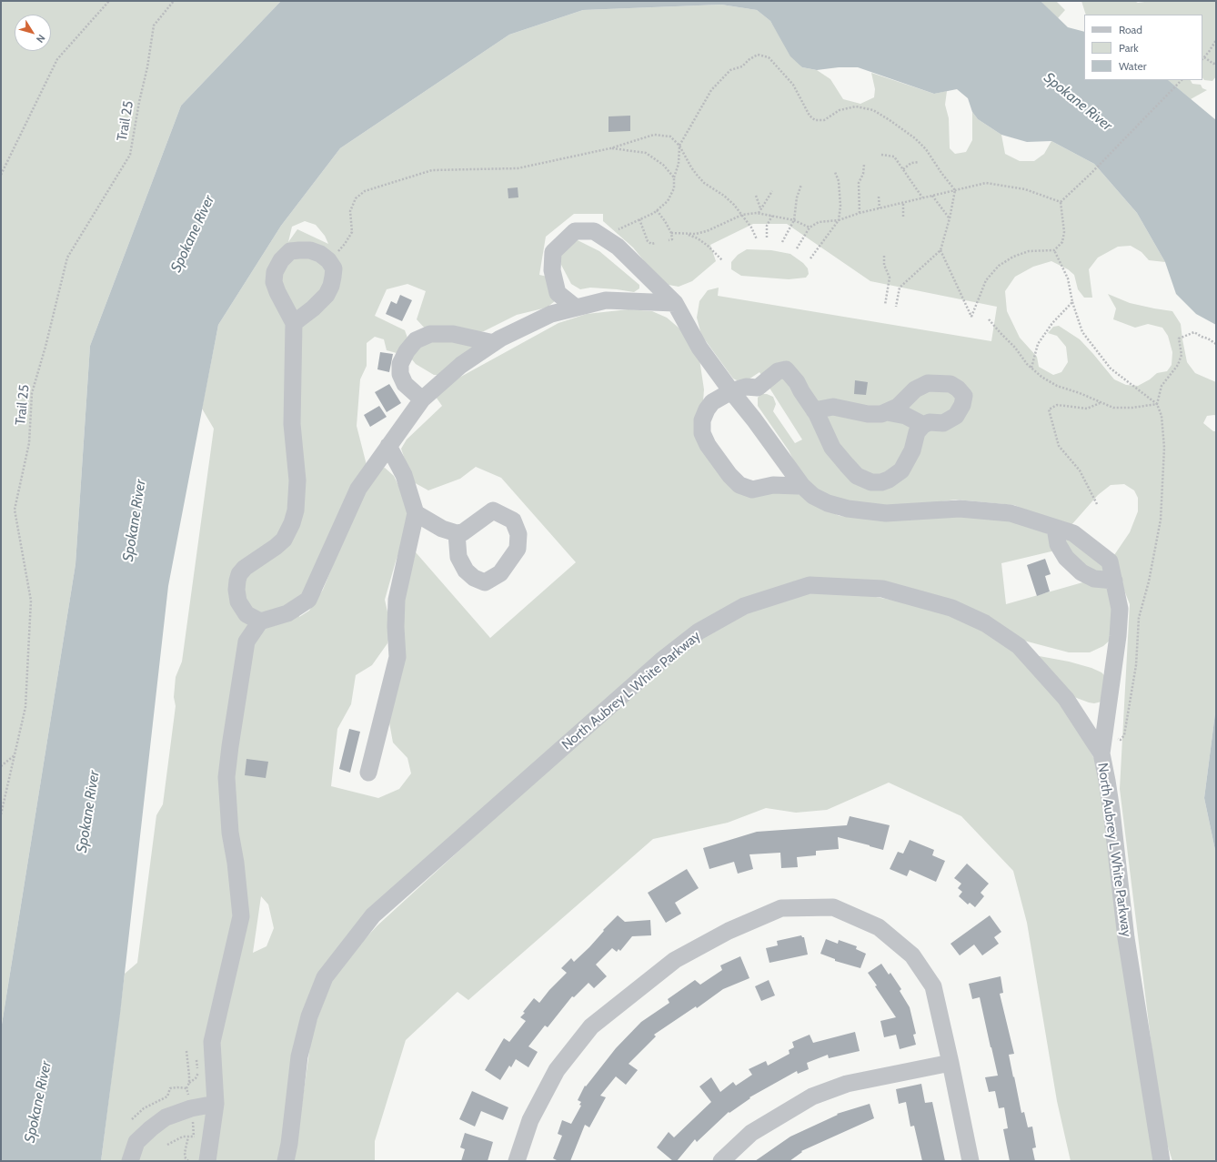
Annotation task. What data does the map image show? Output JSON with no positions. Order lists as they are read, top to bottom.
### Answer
{
  "streets": {
    "street": ["North Aubrey L White Parkway"],
    "path": ["Trail 25"]
  },
  "water": ["Spokane River"],
  "legend": ["Road", "Park", "Water"],
  "north": "bottom right"
}
